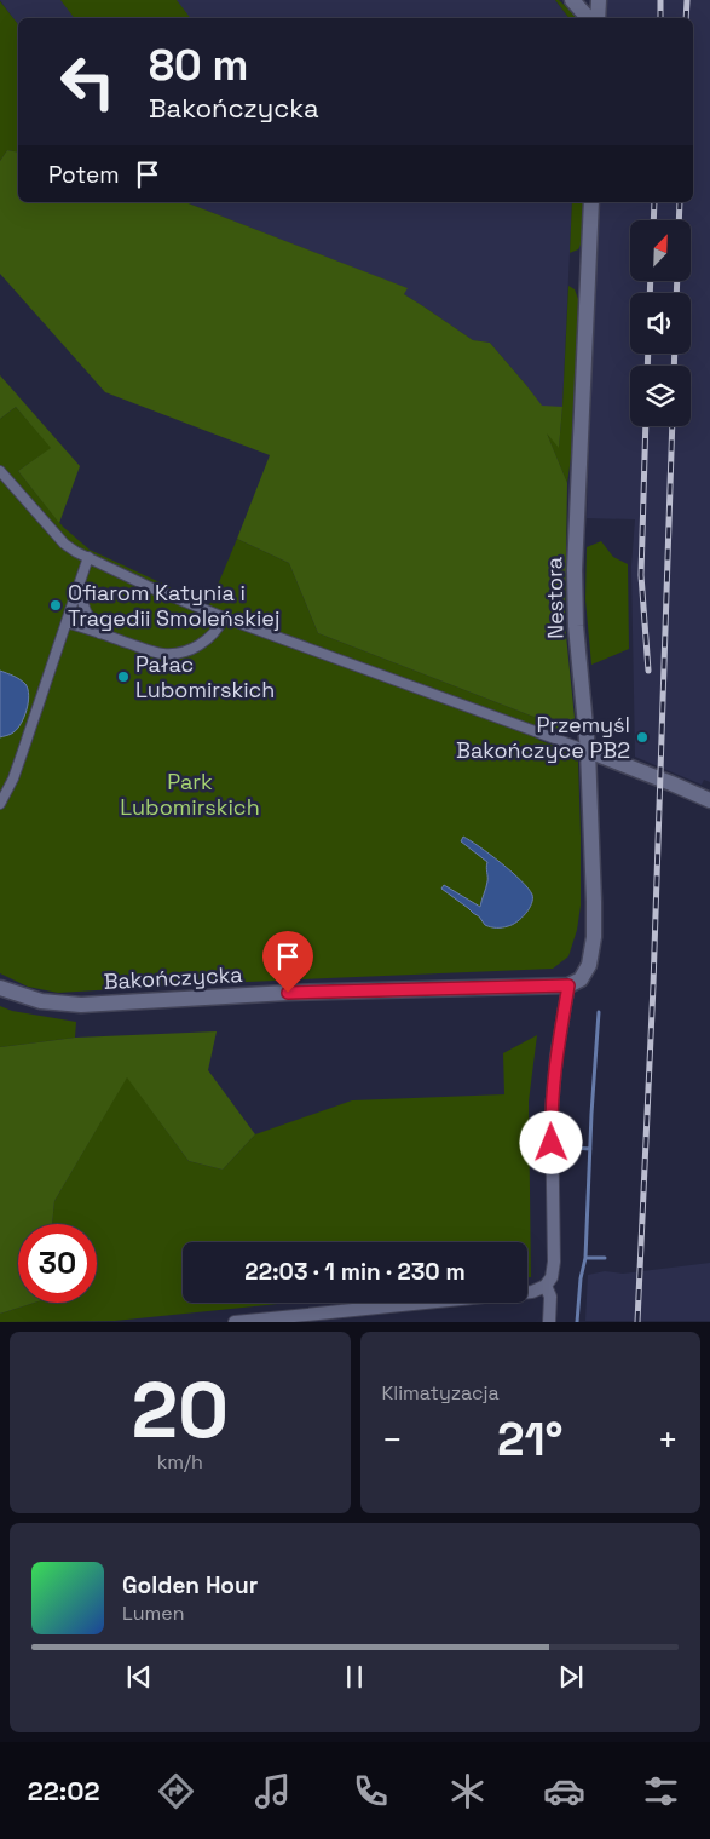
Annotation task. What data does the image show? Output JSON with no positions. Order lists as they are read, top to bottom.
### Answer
{
  "streets": {
    "street": ["Nestora", "Bakończycka"]
  },
  "crossings": [
    ["Nestora", "Bakończycka"]
  ],
  "parks": ["Park Lubomirskich"],
  "places": ["Ofiarom Katynia i Tragedii Smoleńskiej", "Pałac Lubomirskich", "Przemyśl Bakończyce PB2"],
  "north": "top right",
  "page": {
    "turn": ["80 m", "Bakończycka"],
    "then": "Potem",
    "limit": "30",
    "trip": "22:03 · 1 min · 230 m",
    "tile": [
      ["20", "km/h"],
      "Klimatyzacja"
    ],
    "heat": ["−", "21°", "+"],
    "song": ["Golden Hour", "Lumen"],
    "tabs": "22:02"
  }
}
